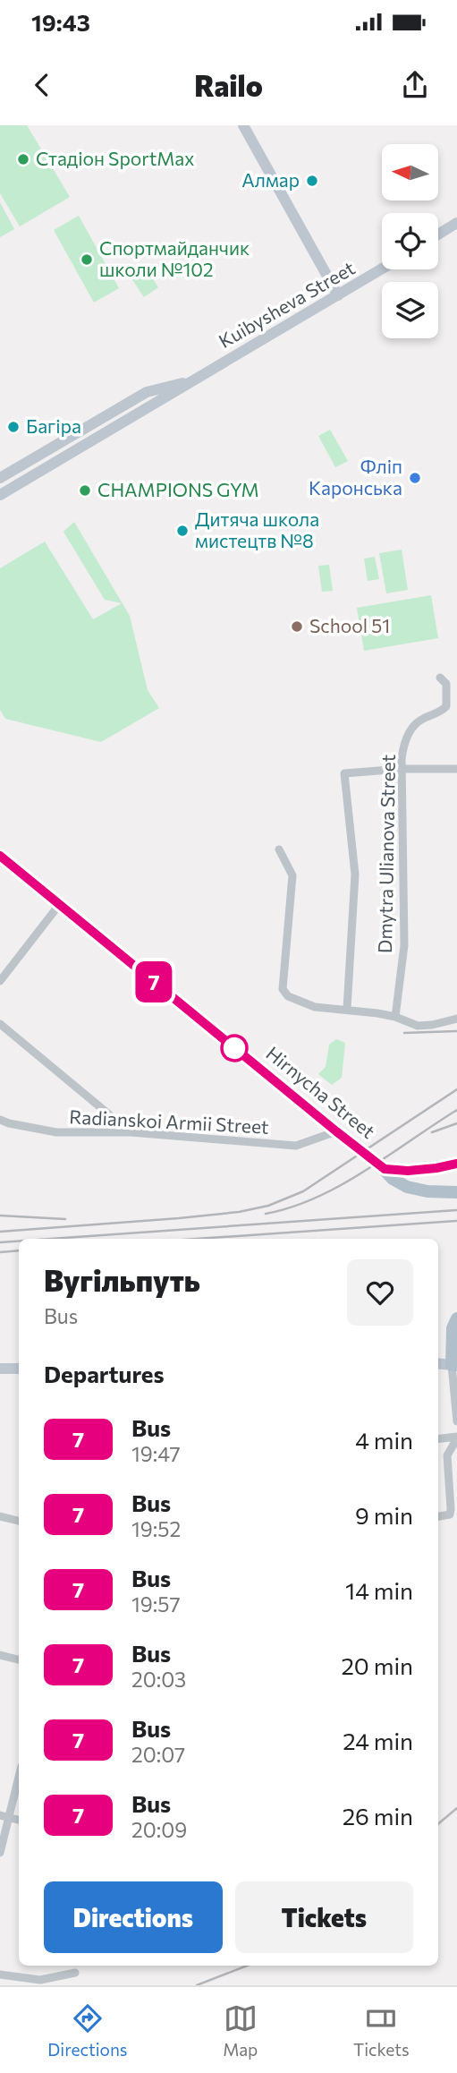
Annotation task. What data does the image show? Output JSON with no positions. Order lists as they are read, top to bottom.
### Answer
{
  "streets": {
    "main road": ["Kuibysheva Street", "Hirnycha Street"],
    "street": ["Dmytra Ulianova Street", "Radianskoi Armii Street"]
  },
  "crossings": [
    ["Hirnycha Street", "Radianskoi Armii Street"]
  ],
  "places": [
    "Стадіон SportMax",
    "Алмар",
    "Спортмайданчик школи №102",
    "Багіра",
    "Фліп Каронська",
    "CHAMPIONS GYM",
    "Дитяча школа мистецтв №8",
    "School 51"
  ],
  "lines": ["bus line 7"],
  "north": "left",
  "page": {
    "status": "19:43",
    "header": "Railo",
    "on_map": "7",
    "heading": [
      ["Вугільпуть", "Bus"],
      "Departures"
    ],
    "list": [
      {
        "mark": "7",
        "name": "Bus",
        "note": "19:47",
        "value": "4 min"
      },
      {
        "mark": "7",
        "name": "Bus",
        "note": "19:52",
        "value": "9 min"
      },
      {
        "mark": "7",
        "name": "Bus",
        "note": "19:57",
        "value": "14 min"
      },
      {
        "mark": "7",
        "name": "Bus",
        "note": "20:03",
        "value": "20 min"
      },
      {
        "mark": "7",
        "name": "Bus",
        "note": "20:07",
        "value": "24 min"
      },
      {
        "mark": "7",
        "name": "Bus",
        "note": "20:09",
        "value": "26 min"
      }
    ],
    "buttons": ["Directions", "Tickets"],
    "tabs": ["Directions", "Map", "Tickets"]
  }
}
